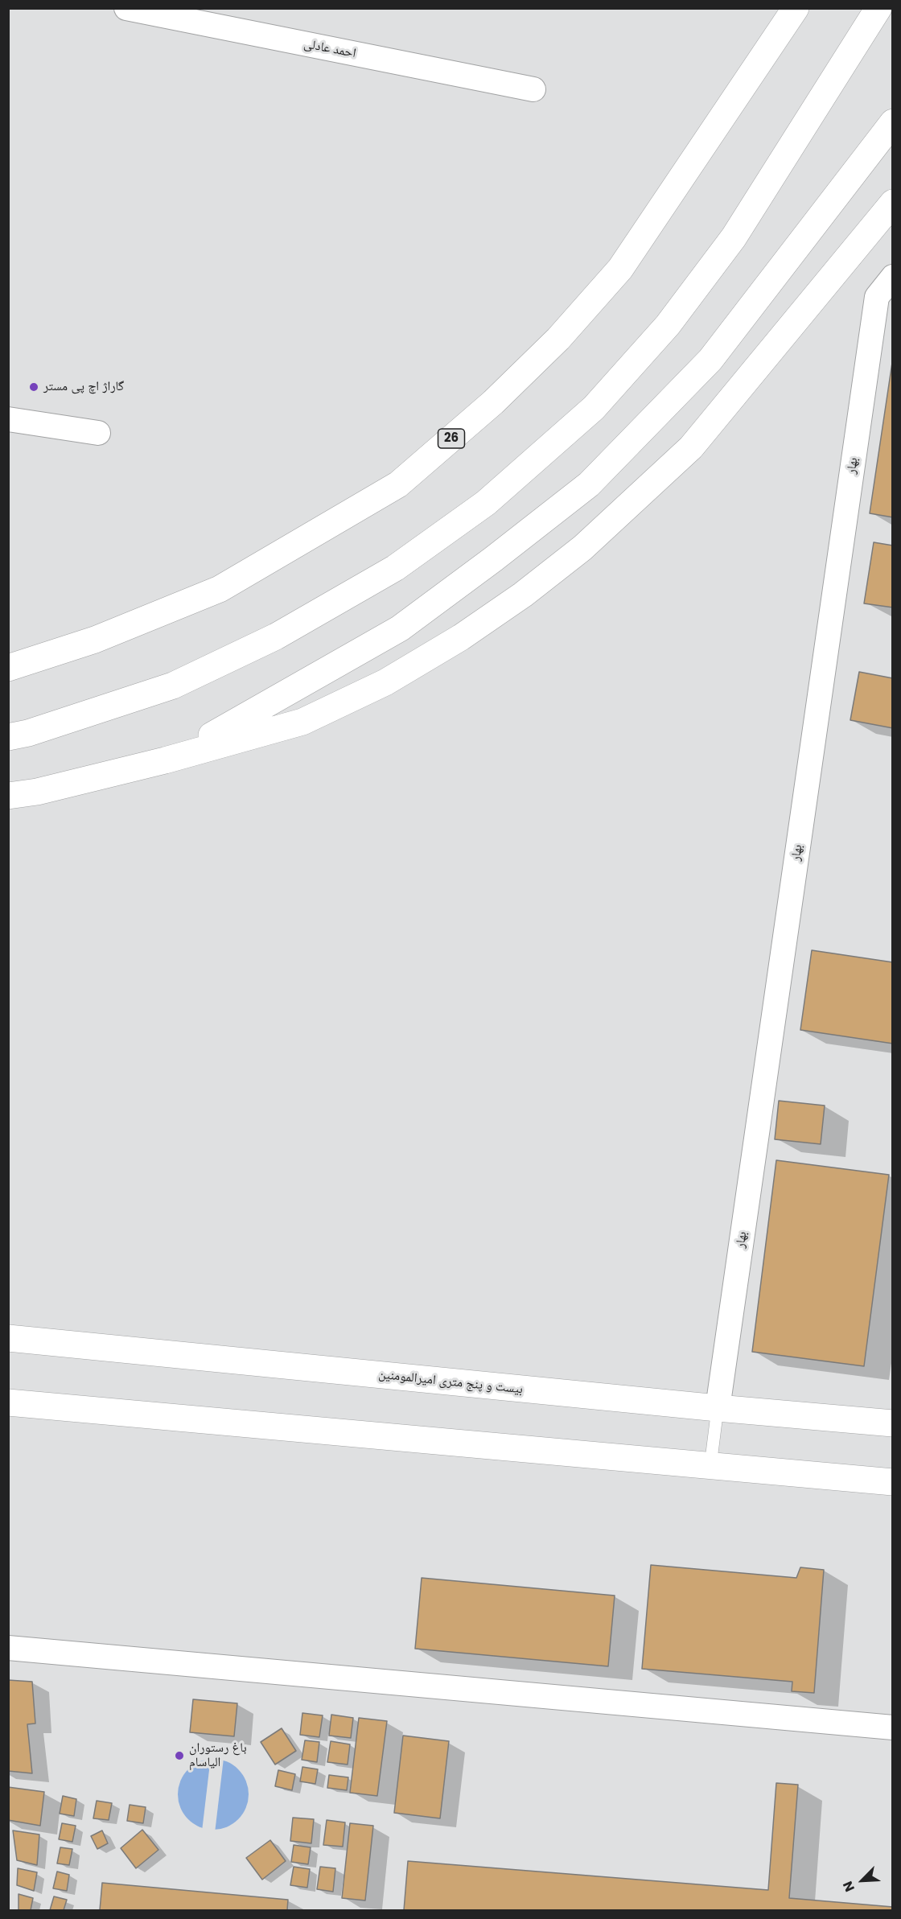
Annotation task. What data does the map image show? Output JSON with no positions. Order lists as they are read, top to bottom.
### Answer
{
  "streets": {
    "main road": ["26", "بیست و پنج متری امیرالمومنین"],
    "street": ["احمد عادلی", "بهار"]
  },
  "crossings": [
    ["بهار", "بیست و پنج متری امیرالمومنین"]
  ],
  "places": ["گاراژ اچ پی مستر", "باغ رستوران الیاسام"],
  "north": "bottom left"
}
